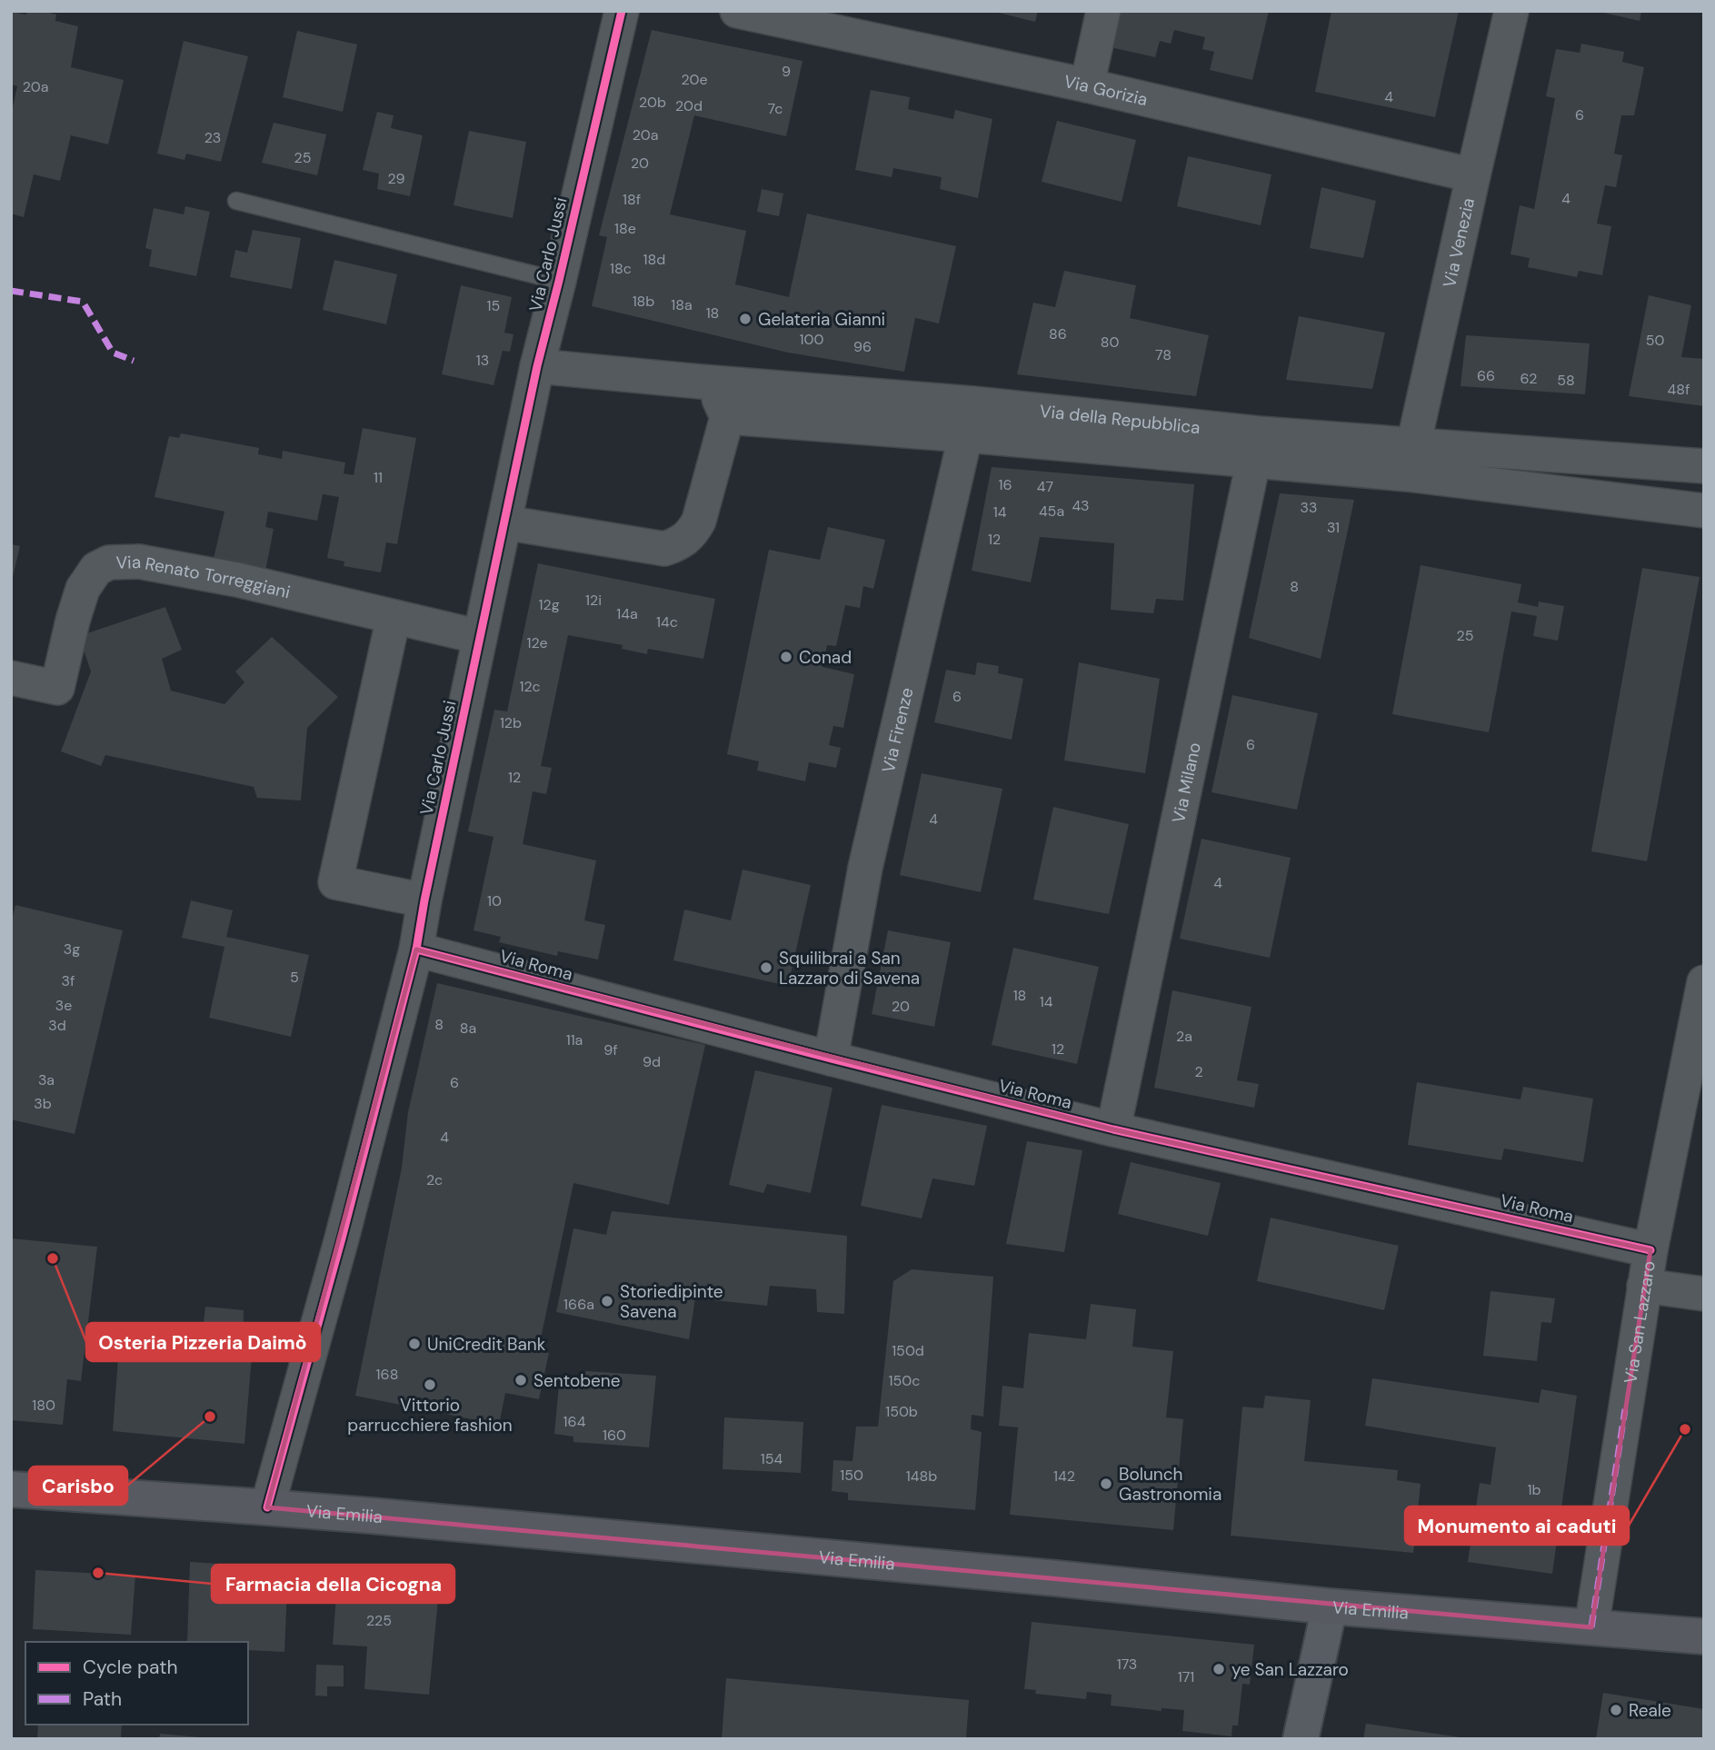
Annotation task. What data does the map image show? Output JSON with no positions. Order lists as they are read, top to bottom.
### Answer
{
  "streets": {
    "main road": ["Via Emilia"],
    "street": [
      "Via Gorizia",
      "Via Venezia",
      "Via Carlo Jussi",
      "Via della Repubblica",
      "Via Renato Torreggiani",
      "Via Firenze",
      "Via Milano",
      "Via Roma",
      "Via San Lazzaro"
    ]
  },
  "crossings": [
    ["Via Gorizia", "Via Venezia"],
    ["Via Venezia", "Via della Repubblica"],
    ["Via Carlo Jussi", "Via della Repubblica"],
    ["Via Carlo Jussi", "Via Renato Torreggiani"],
    ["Via Carlo Jussi", "Via Roma"],
    ["Via Carlo Jussi", "Via Emilia"],
    ["Via della Repubblica", "Via Firenze"],
    ["Via della Repubblica", "Via Milano"],
    ["Via Firenze", "Via Roma"],
    ["Via Milano", "Via Roma"],
    ["Via Roma", "Via San Lazzaro"],
    ["Via San Lazzaro", "Via Emilia"]
  ],
  "places": [
    "Gelateria Gianni",
    "Conad",
    "Squilibrai a San Lazzaro di Savena",
    "Osteria Pizzeria Daimò",
    "Storiedipinte Savena",
    "UniCredit Bank",
    "Sentobene",
    "Vittorio parrucchiere fashion",
    "Carisbo",
    "Monumento ai caduti",
    "Bolunch Gastronomia",
    "Farmacia della Cicogna",
    "ye San Lazzaro",
    "Reale"
  ],
  "house_numbers": [
    "9",
    "20e",
    "20a",
    "4",
    "20b",
    "20d",
    "7c",
    "6",
    "20a",
    "23",
    "25",
    "20",
    "29",
    "4",
    "18f",
    "18e",
    "18d",
    "18c",
    "18b",
    "18a",
    "15",
    "18",
    "86",
    "100",
    "50",
    "80",
    "96",
    "78",
    "13",
    "66",
    "62",
    "58",
    "48f",
    "11",
    "16",
    "47",
    "43",
    "33",
    "45a",
    "14",
    "31",
    "12",
    "8",
    "12i",
    "12g",
    "14a",
    "14c",
    "25",
    "12e",
    "12c",
    "6",
    "12b",
    "6",
    "12",
    "4",
    "4",
    "10",
    "3g",
    "5",
    "3f",
    "18",
    "14",
    "3e",
    "20",
    "8",
    "3d",
    "8a",
    "2a",
    "11a",
    "12",
    "9f",
    "9d",
    "2",
    "3a",
    "6",
    "3b",
    "4",
    "2c",
    "166a",
    "150d",
    "168",
    "150c",
    "180",
    "150b",
    "164",
    "160",
    "154",
    "150",
    "148b",
    "142",
    "1b",
    "225",
    "173",
    "171"
  ],
  "legend": ["Cycle path", "Path"]
}
